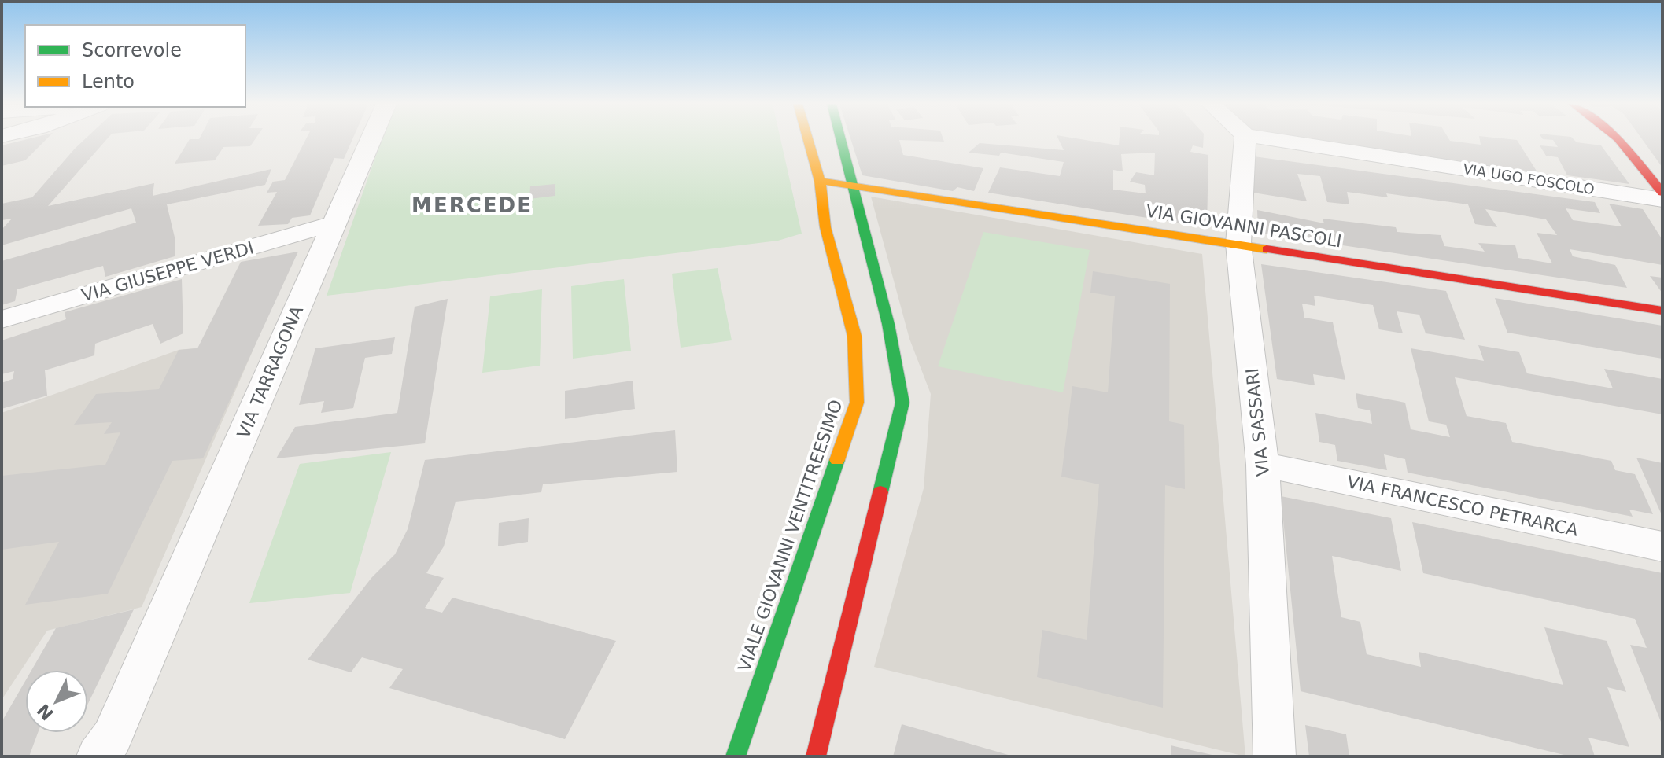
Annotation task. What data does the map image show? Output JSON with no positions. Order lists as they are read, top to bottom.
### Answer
{
  "streets": {
    "main road": ["VIA GIOVANNI PASCOLI", "VIALE GIOVANNI VENTITREESIMO"],
    "street": [
      "VIA UGO FOSCOLO",
      "VIA GIUSEPPE VERDI",
      "VIA TARRAGONA",
      "VIA SASSARI",
      "VIA FRANCESCO PETRARCA"
    ]
  },
  "crossings": [
    ["VIA GIOVANNI PASCOLI", "VIA SASSARI"],
    ["VIA GIOVANNI PASCOLI", "VIALE GIOVANNI VENTITREESIMO"],
    ["VIA GIUSEPPE VERDI", "VIA TARRAGONA"],
    ["VIA SASSARI", "VIA FRANCESCO PETRARCA"]
  ],
  "districts": ["MERCEDE"],
  "legend": ["Scorrevole", "Lento"],
  "north": "bottom left"
}
